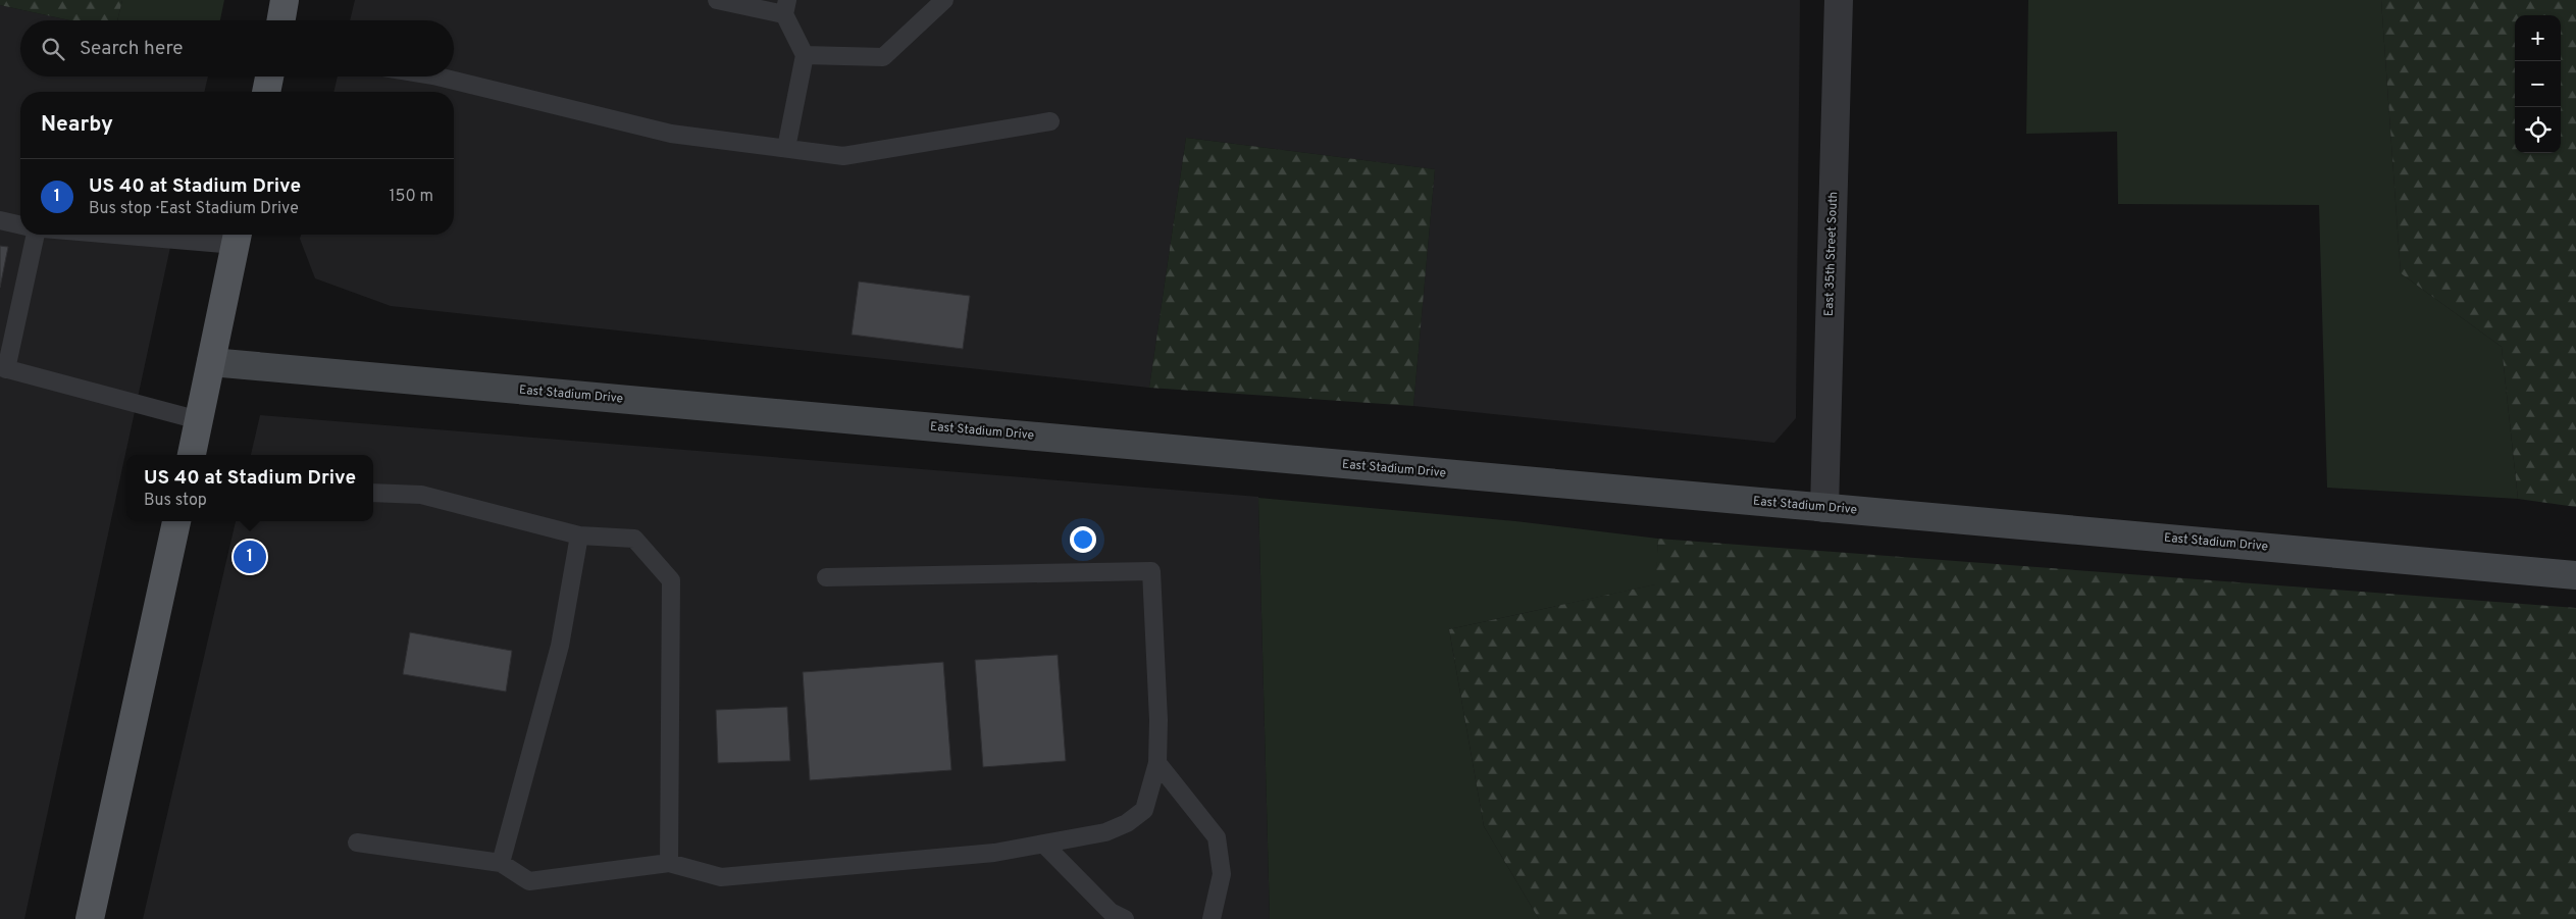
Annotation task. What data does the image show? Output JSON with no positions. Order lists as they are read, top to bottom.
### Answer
{
  "streets": {
    "main road": ["East Stadium Drive"],
    "street": ["East 35th Street South"]
  },
  "crossings": [
    ["East 35th Street South", "East Stadium Drive"]
  ],
  "page": {
    "map_buttons": ["+", "−"],
    "search": "Search here",
    "heading": "Nearby",
    "list": [
      {
        "mark": "1",
        "name": "US 40 at Stadium Drive",
        "note": "Bus stop · East Stadium Drive",
        "value": "150 m"
      }
    ],
    "popup": ["US 40 at Stadium Drive", "Bus stop"],
    "pins": "1"
  }
}
